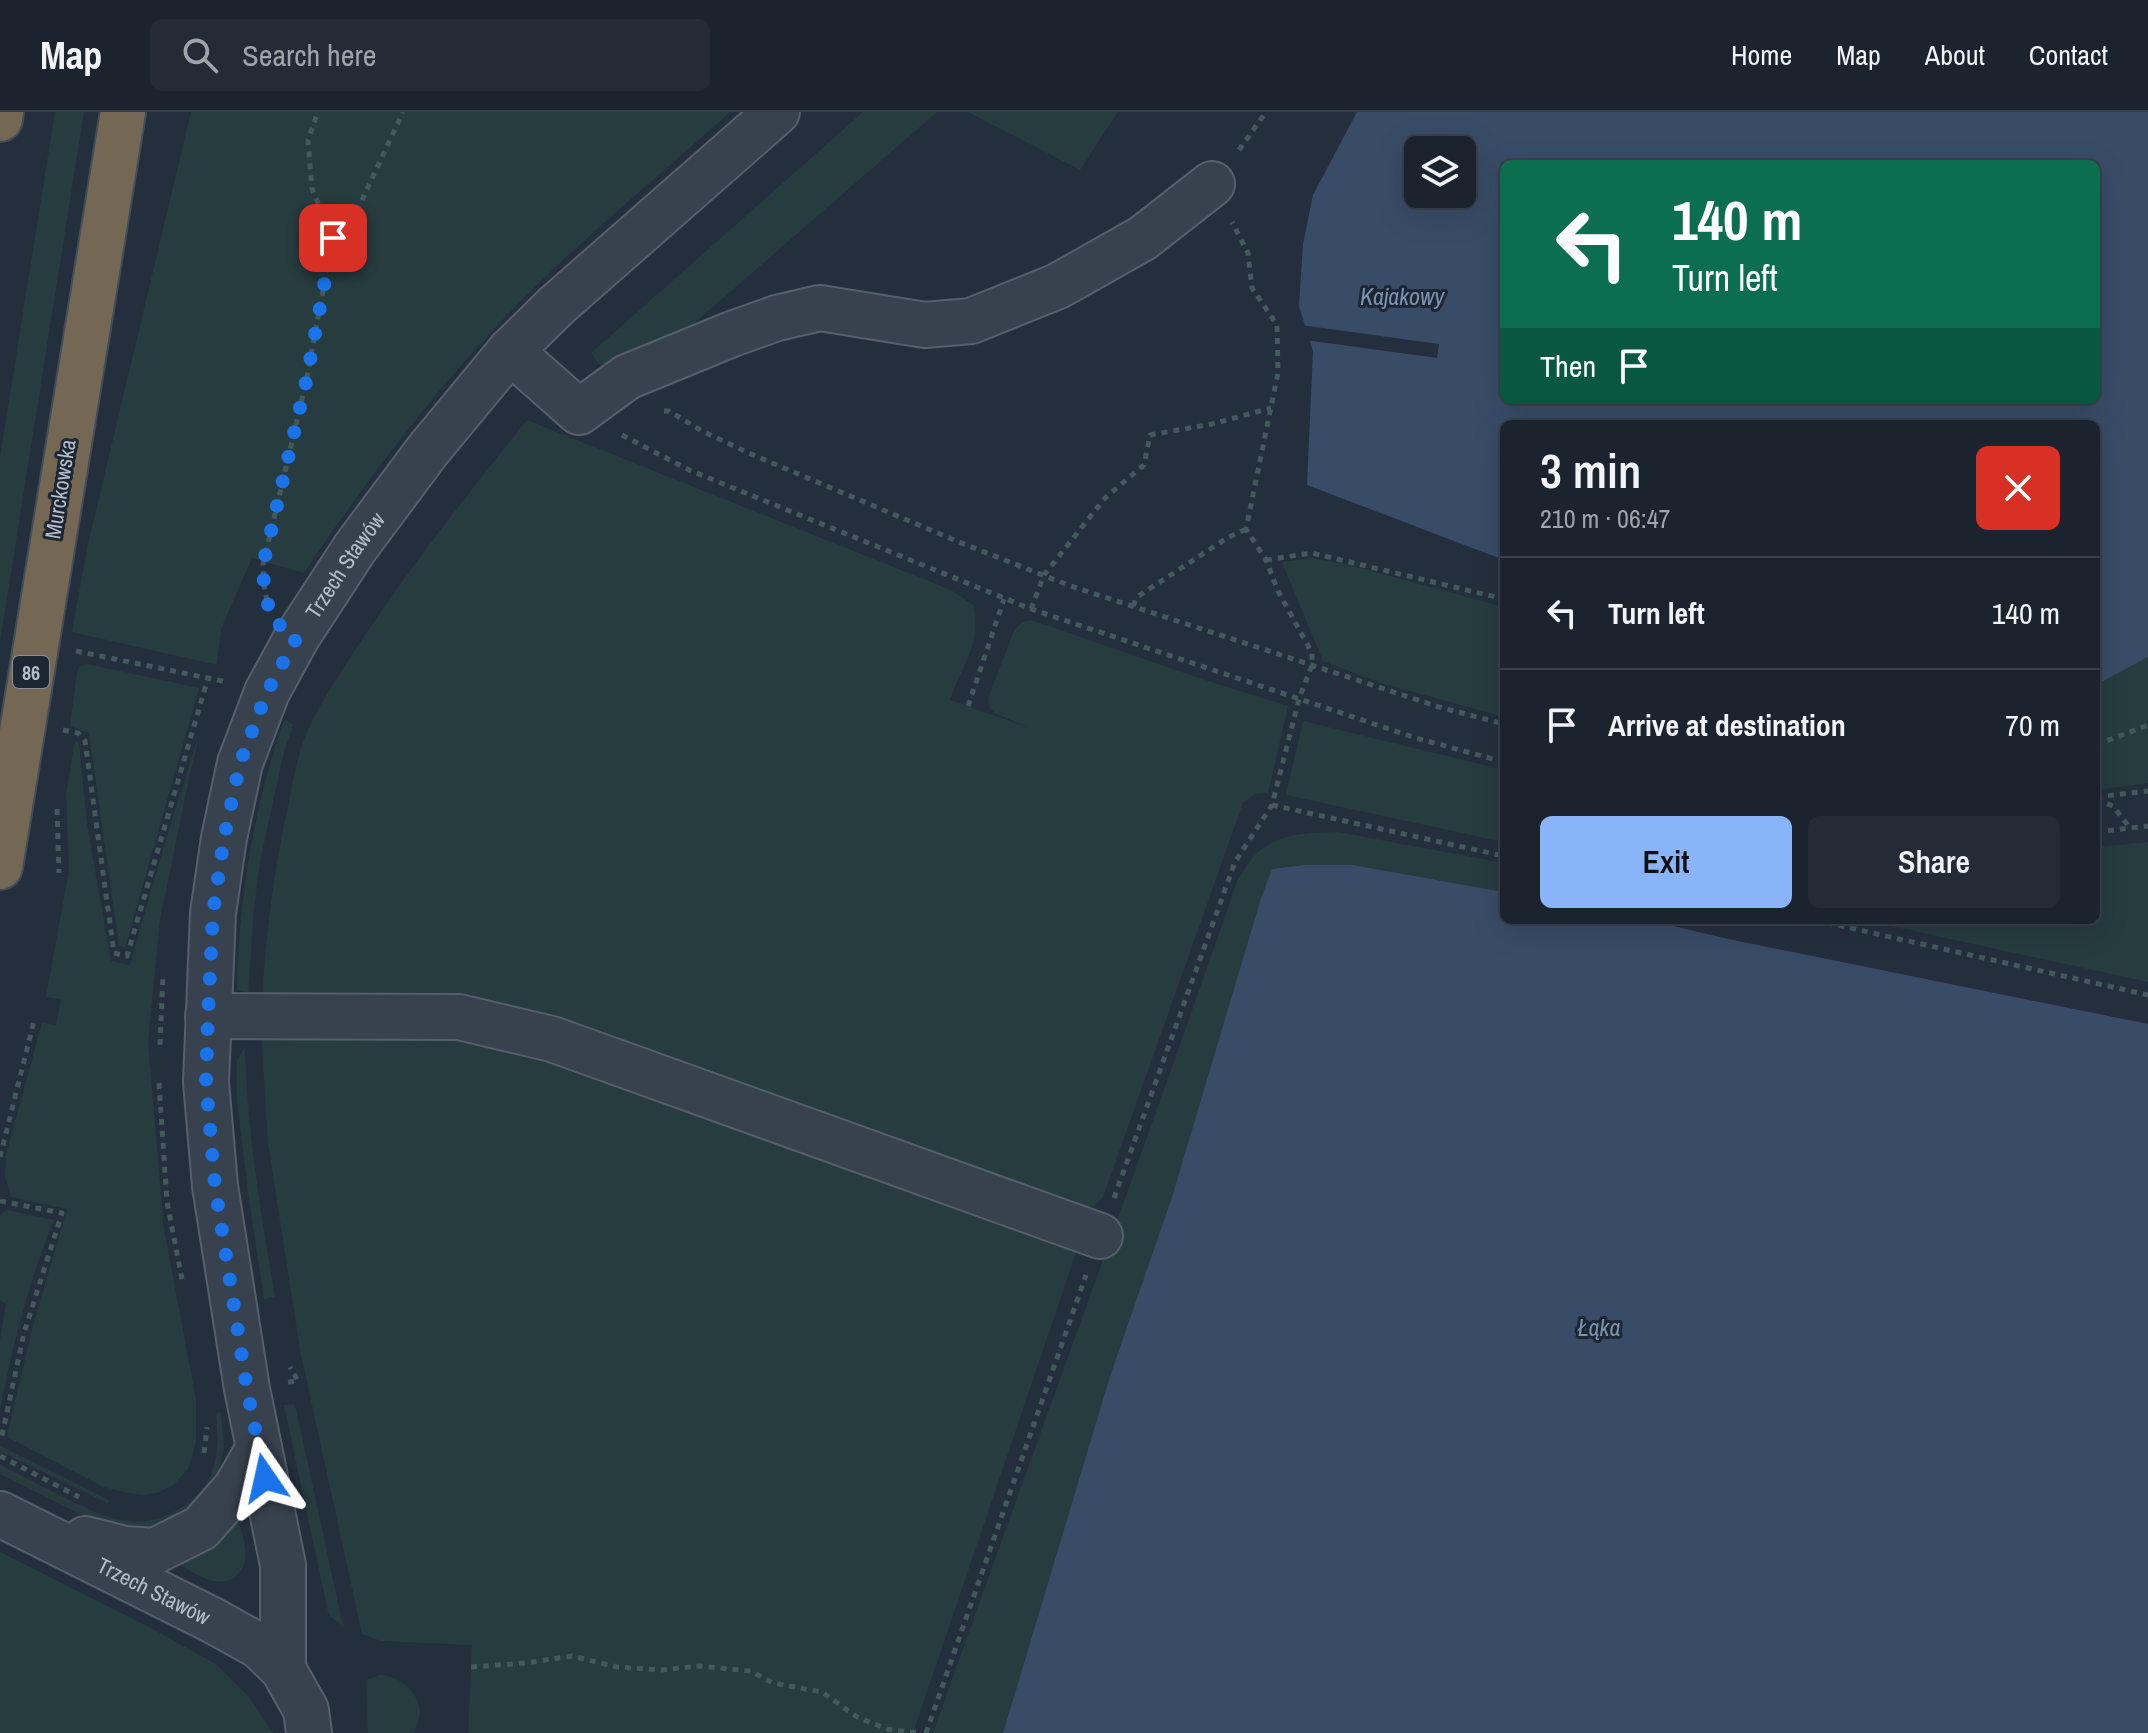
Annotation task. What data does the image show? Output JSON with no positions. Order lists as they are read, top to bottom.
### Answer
{
  "streets": {
    "highway": ["Murckowska", "86"],
    "street": ["Trzech Stawów"]
  },
  "water": ["Kajakowy", "Łąka"],
  "page": {
    "header": "Map",
    "search": "Search here",
    "nav": [
      "Home",
      "Map",
      "About",
      "Contact"
    ],
    "turn": ["140 m", "Turn left"],
    "then": "Then",
    "heading": ["3 min", "210 m · 06:47"],
    "list": [
      {
        "name": "Turn left",
        "value": "140 m"
      },
      {
        "name": "Arrive at destination",
        "value": "70 m"
      }
    ],
    "buttons": ["Exit", "Share"]
  }
}
